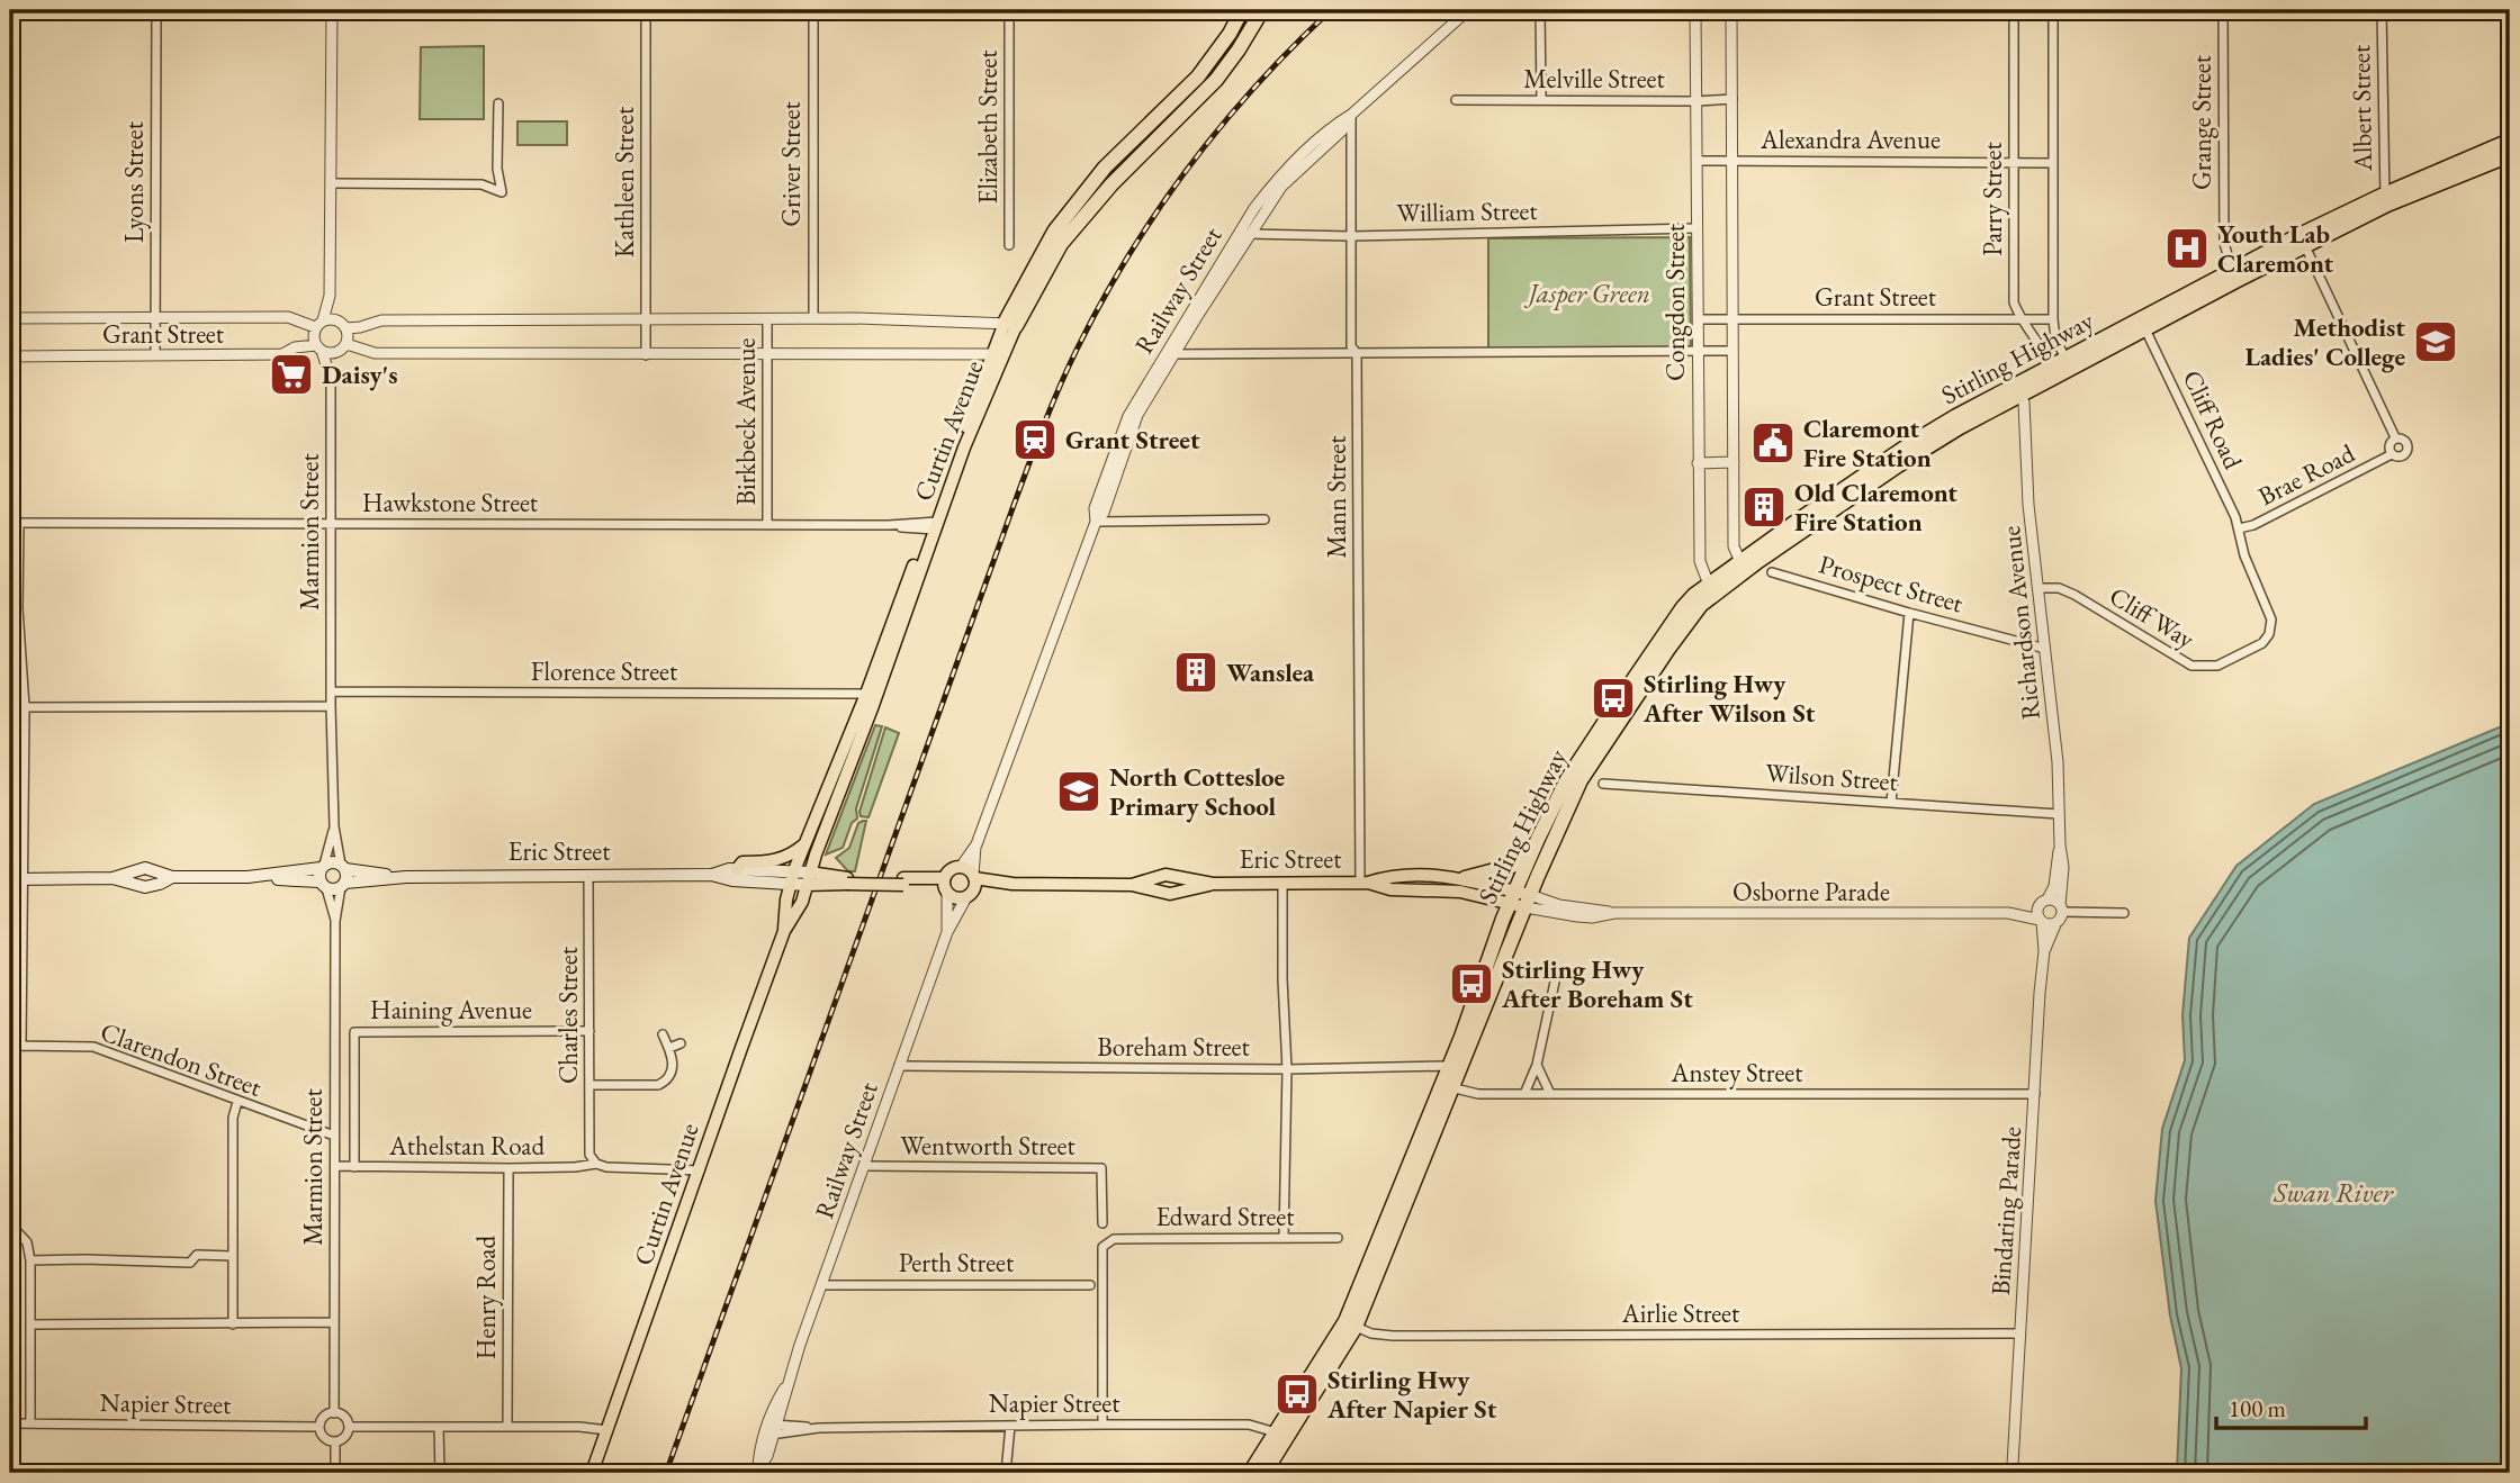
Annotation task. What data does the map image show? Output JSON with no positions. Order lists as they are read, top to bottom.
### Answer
{
  "streets": {
    "highway": ["Stirling Highway", "Curtin Avenue"],
    "main road": ["Eric Street"],
    "street": [
      "Melville Street",
      "Albert Street",
      "Grange Street",
      "Elizabeth Street",
      "Alexandra Avenue",
      "Griver Street",
      "Lyons Street",
      "Kathleen Street",
      "Parry Street",
      "William Street",
      "Railway Street",
      "Grant Street",
      "Congdon Street",
      "Cliff Road",
      "Birkbeck Avenue",
      "Brae Road",
      "Mann Street",
      "Hawkstone Street",
      "Marmion Street",
      "Prospect Street",
      "Cliff Way",
      "Richardson Avenue",
      "Florence Street",
      "Wilson Street",
      "Osborne Parade",
      "Haining Avenue",
      "Charles Street",
      "Boreham Street",
      "Clarendon Street",
      "Anstey Street",
      "Athelstan Road",
      "Wentworth Street",
      "Bindaring Parade",
      "Edward Street",
      "Perth Street",
      "Henry Road",
      "Airlie Street",
      "Napier Street"
    ]
  },
  "crossings": [
    ["Melville Street", "Congdon Street"],
    ["Albert Street", "Stirling Highway"],
    ["Grange Street", "Stirling Highway"],
    ["Alexandra Avenue", "Parry Street"],
    ["Alexandra Avenue", "Congdon Street"],
    ["Lyons Street", "Grant Street"],
    ["Parry Street", "Grant Street"],
    ["Parry Street", "Stirling Highway"],
    ["William Street", "Railway Street"],
    ["William Street", "Congdon Street"],
    ["William Street", "Mann Street"],
    ["Railway Street", "Mann Street"],
    ["Railway Street", "Eric Street"],
    ["Railway Street", "Boreham Street"],
    ["Railway Street", "Wentworth Street"],
    ["Railway Street", "Perth Street"],
    ["Railway Street", "Napier Street"],
    ["Grant Street", "Congdon Street"],
    ["Grant Street", "Marmion Street"],
    ["Congdon Street", "Stirling Highway"],
    ["Stirling Highway", "Cliff Road"],
    ["Stirling Highway", "Richardson Avenue"],
    ["Stirling Highway", "Eric Street"],
    ["Stirling Highway", "Osborne Parade"],
    ["Stirling Highway", "Boreham Street"],
    ["Stirling Highway", "Anstey Street"],
    ["Stirling Highway", "Airlie Street"],
    ["Stirling Highway", "Napier Street"],
    ["Cliff Road", "Brae Road"],
    ["Cliff Road", "Cliff Way"],
    ["Birkbeck Avenue", "Hawkstone Street"],
    ["Curtin Avenue", "Hawkstone Street"],
    ["Curtin Avenue", "Florence Street"],
    ["Curtin Avenue", "Eric Street"],
    ["Curtin Avenue", "Athelstan Road"],
    ["Brae Road", "Cliff Way"],
    ["Mann Street", "Eric Street"],
    ["Hawkstone Street", "Marmion Street"],
    ["Marmion Street", "Florence Street"],
    ["Marmion Street", "Eric Street"],
    ["Marmion Street", "Clarendon Street"],
    ["Marmion Street", "Athelstan Road"],
    ["Marmion Street", "Napier Street"],
    ["Prospect Street", "Richardson Avenue"],
    ["Cliff Way", "Richardson Avenue"],
    ["Richardson Avenue", "Wilson Street"],
    ["Richardson Avenue", "Osborne Parade"],
    ["Richardson Avenue", "Bindaring Parade"],
    ["Eric Street", "Osborne Parade"],
    ["Eric Street", "Charles Street"],
    ["Osborne Parade", "Bindaring Parade"],
    ["Haining Avenue", "Charles Street"],
    ["Haining Avenue", "Athelstan Road"],
    ["Charles Street", "Athelstan Road"],
    ["Anstey Street", "Bindaring Parade"],
    ["Athelstan Road", "Henry Road"],
    ["Bindaring Parade", "Airlie Street"],
    ["Edward Street", "Napier Street"]
  ],
  "water": ["Swan River"],
  "parks": ["Jasper Green"],
  "places": {
    "hospital": ["Youth Lab Claremont"],
    "school or university": ["Methodist Ladies' College", "North Cottesloe Primary School"],
    "supermarket": ["Daisy's"],
    "station": ["Grant Street"],
    "public building": ["Claremont Fire Station"],
    "building": ["Old Claremont Fire Station", "Wanslea"],
    "bus stop": ["Stirling Hwy After Wilson St", "Stirling Hwy After Boreham St", "Stirling Hwy After Napier St"]
  },
  "scale_bar": "100 m"
}
